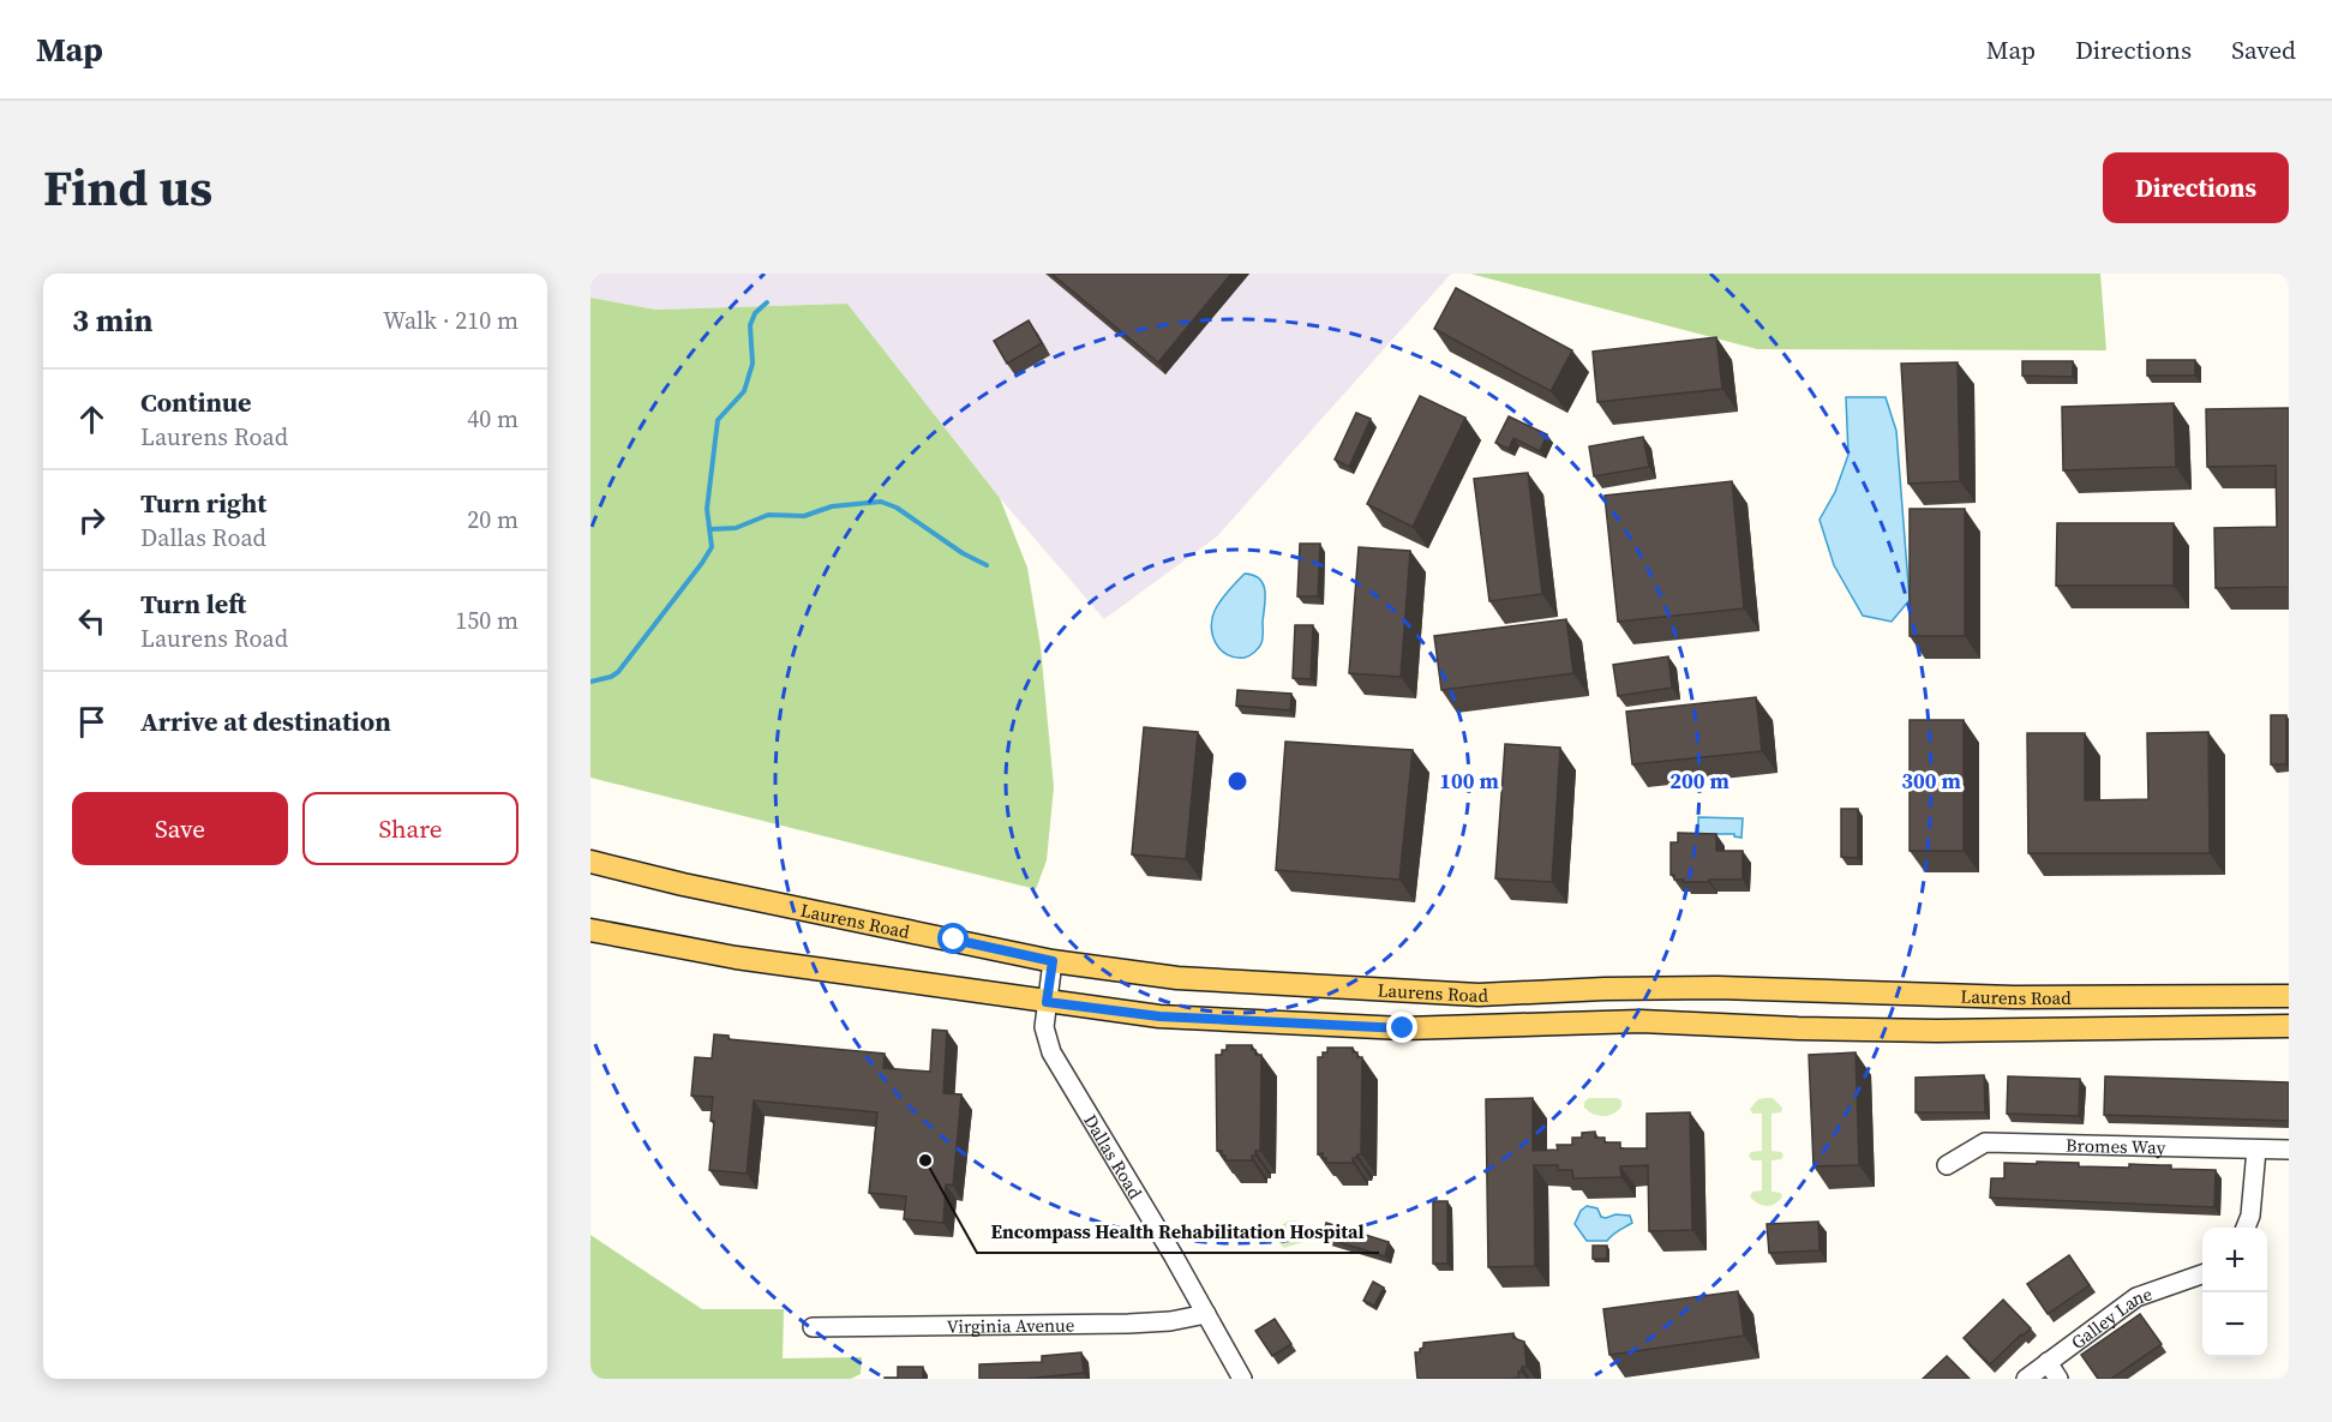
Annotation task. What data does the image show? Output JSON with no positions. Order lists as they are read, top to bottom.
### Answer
{
  "streets": {
    "main road": ["Laurens Road"],
    "street": [
      "Bromes Way",
      "Dallas Road",
      "Galley Lane",
      "Virginia Avenue"
    ]
  },
  "crossings": [
    ["Laurens Road", "Dallas Road"],
    ["Dallas Road", "Virginia Avenue"]
  ],
  "places": ["Encompass Health Rehabilitation Hospital"],
  "page": {
    "header": "Map",
    "nav": ["Map", "Directions", "Saved"],
    "title": "Find us",
    "buttons": [
      "Directions",
      ["Save", "Share"]
    ],
    "heading": ["3 min", "Walk · 210 m"],
    "list": [
      ["Continue", "Laurens Road", "40 m"],
      ["Turn right", "Dallas Road", "20 m"],
      ["Turn left", "Laurens Road", "150 m"],
      "Arrive at destination"
    ],
    "map_buttons": ["+", "−"]
  },
  "rings": ["100 m", "200 m", "300 m"]
}
